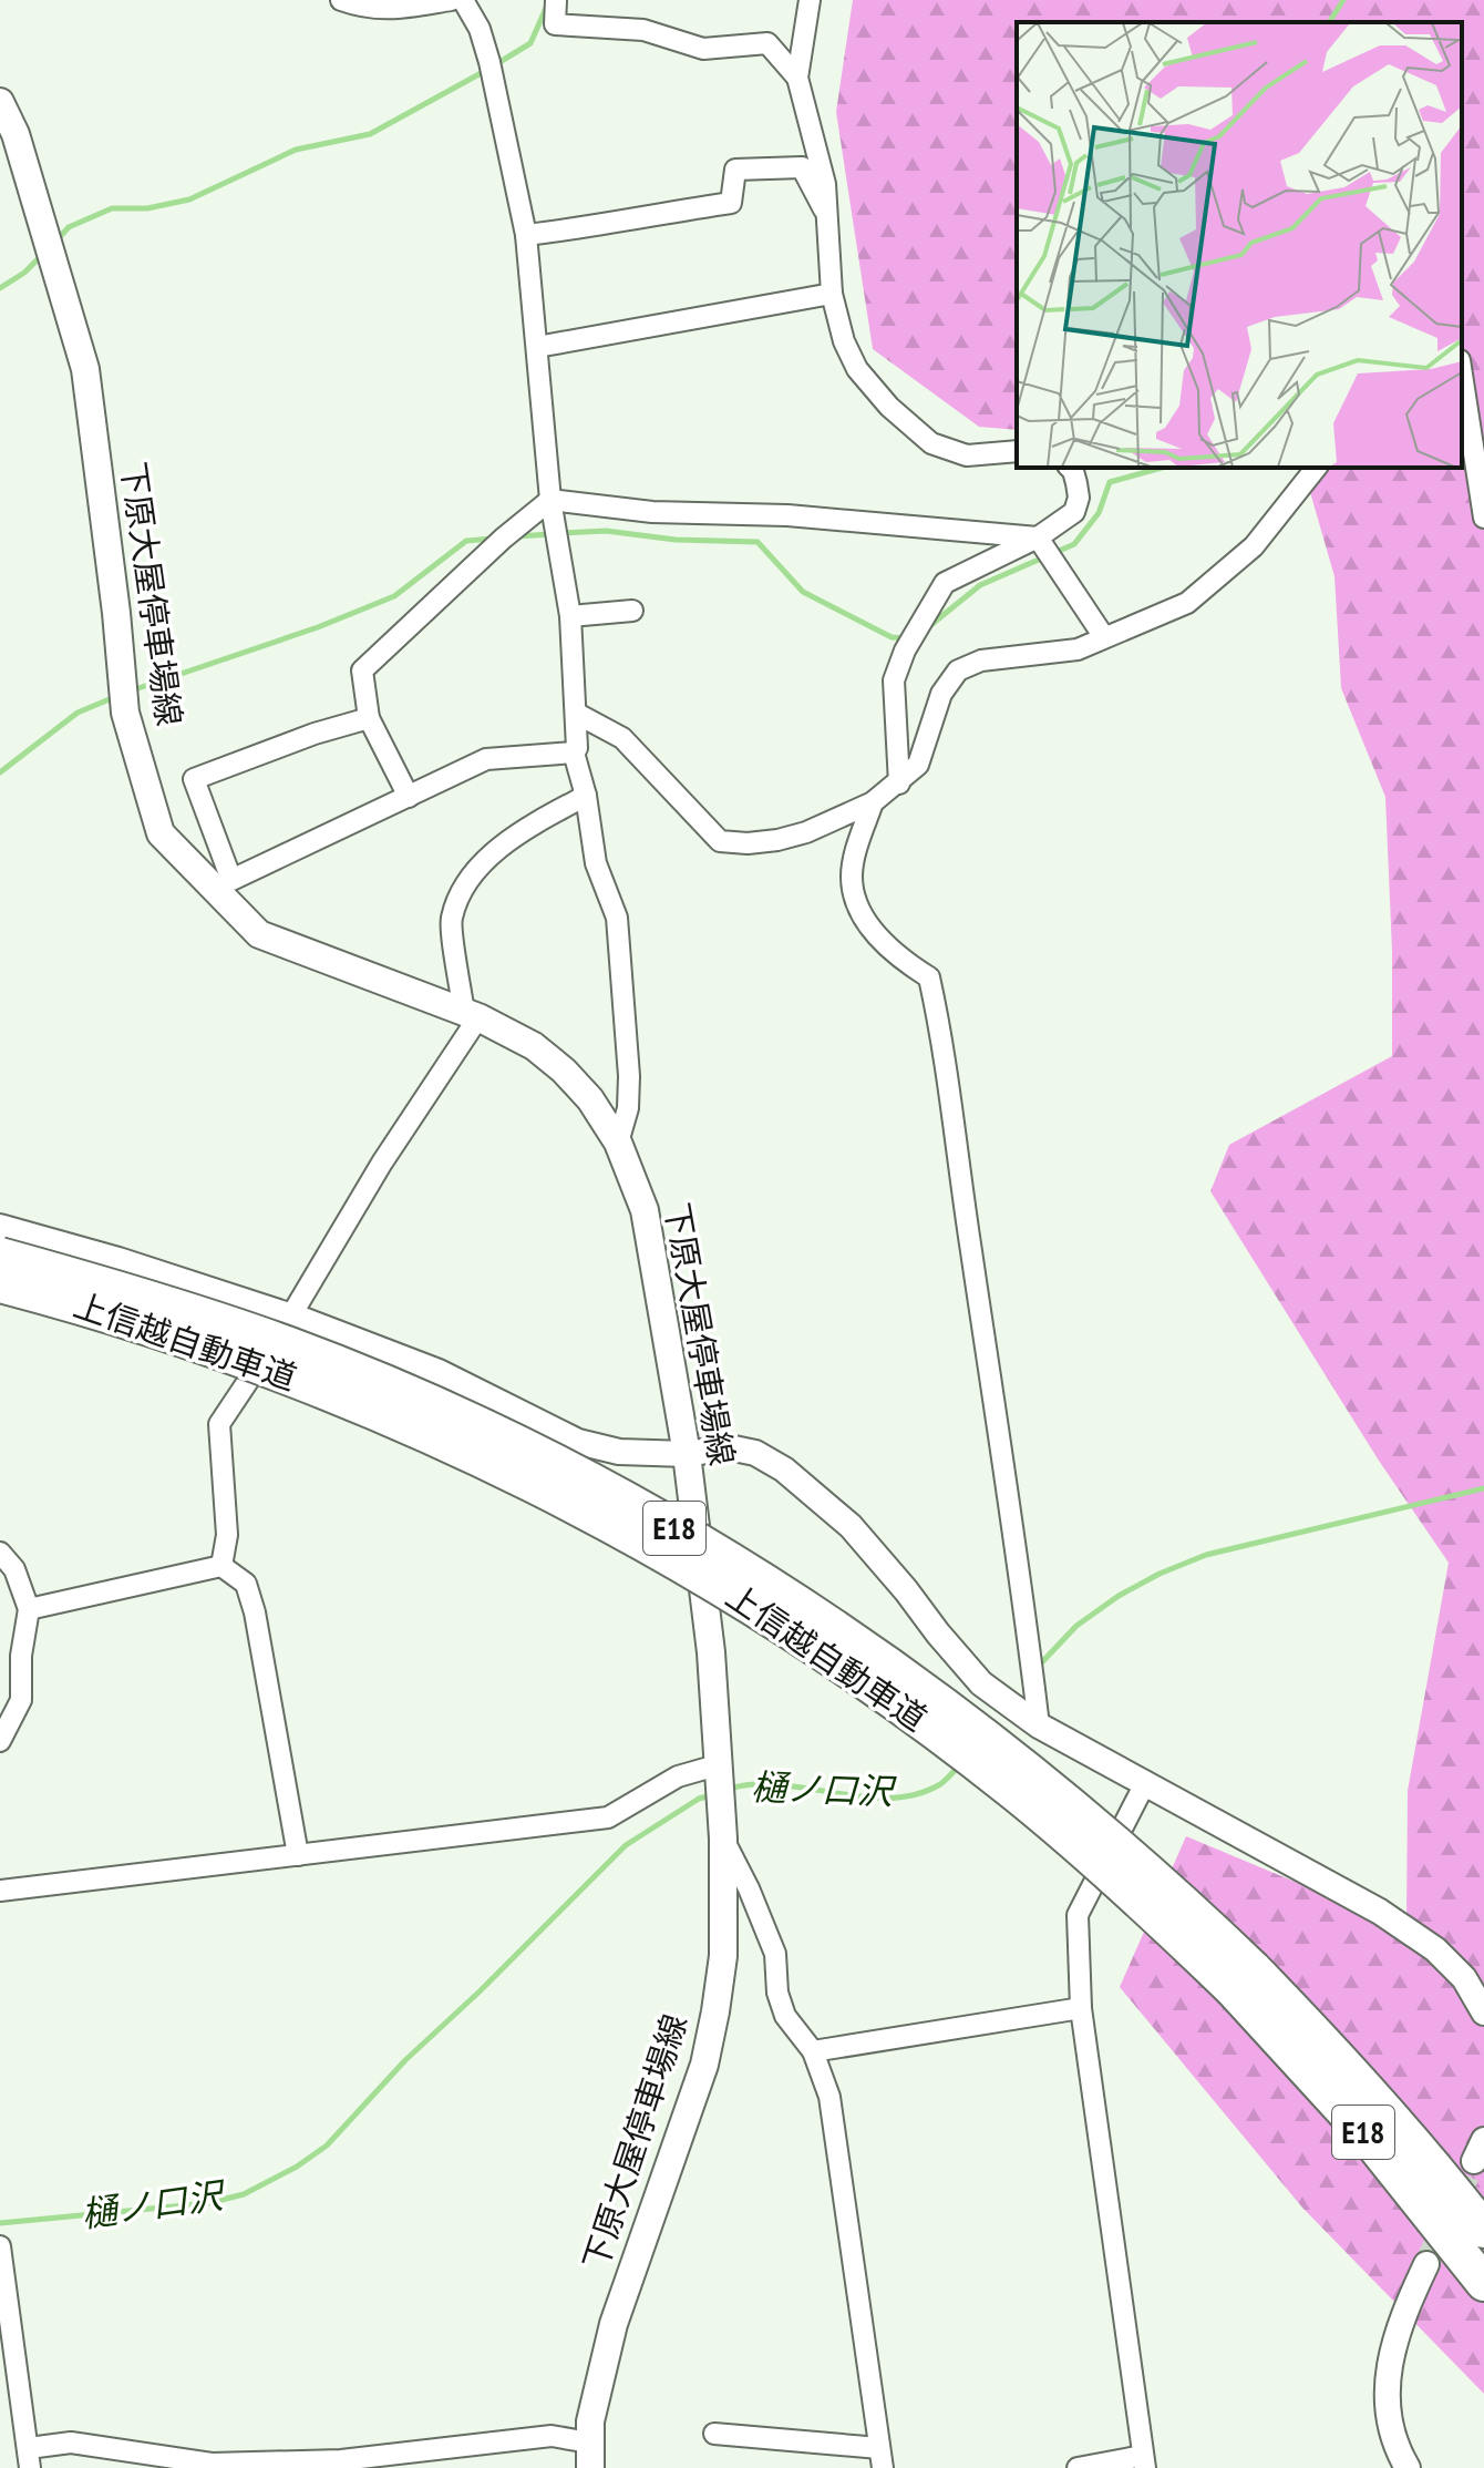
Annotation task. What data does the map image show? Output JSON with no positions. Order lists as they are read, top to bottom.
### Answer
{
  "streets": {
    "highway": ["上信越自動車道", "E18"],
    "main road": ["下原大屋停車場線"]
  },
  "water": ["樋ノ口沢"]
}
